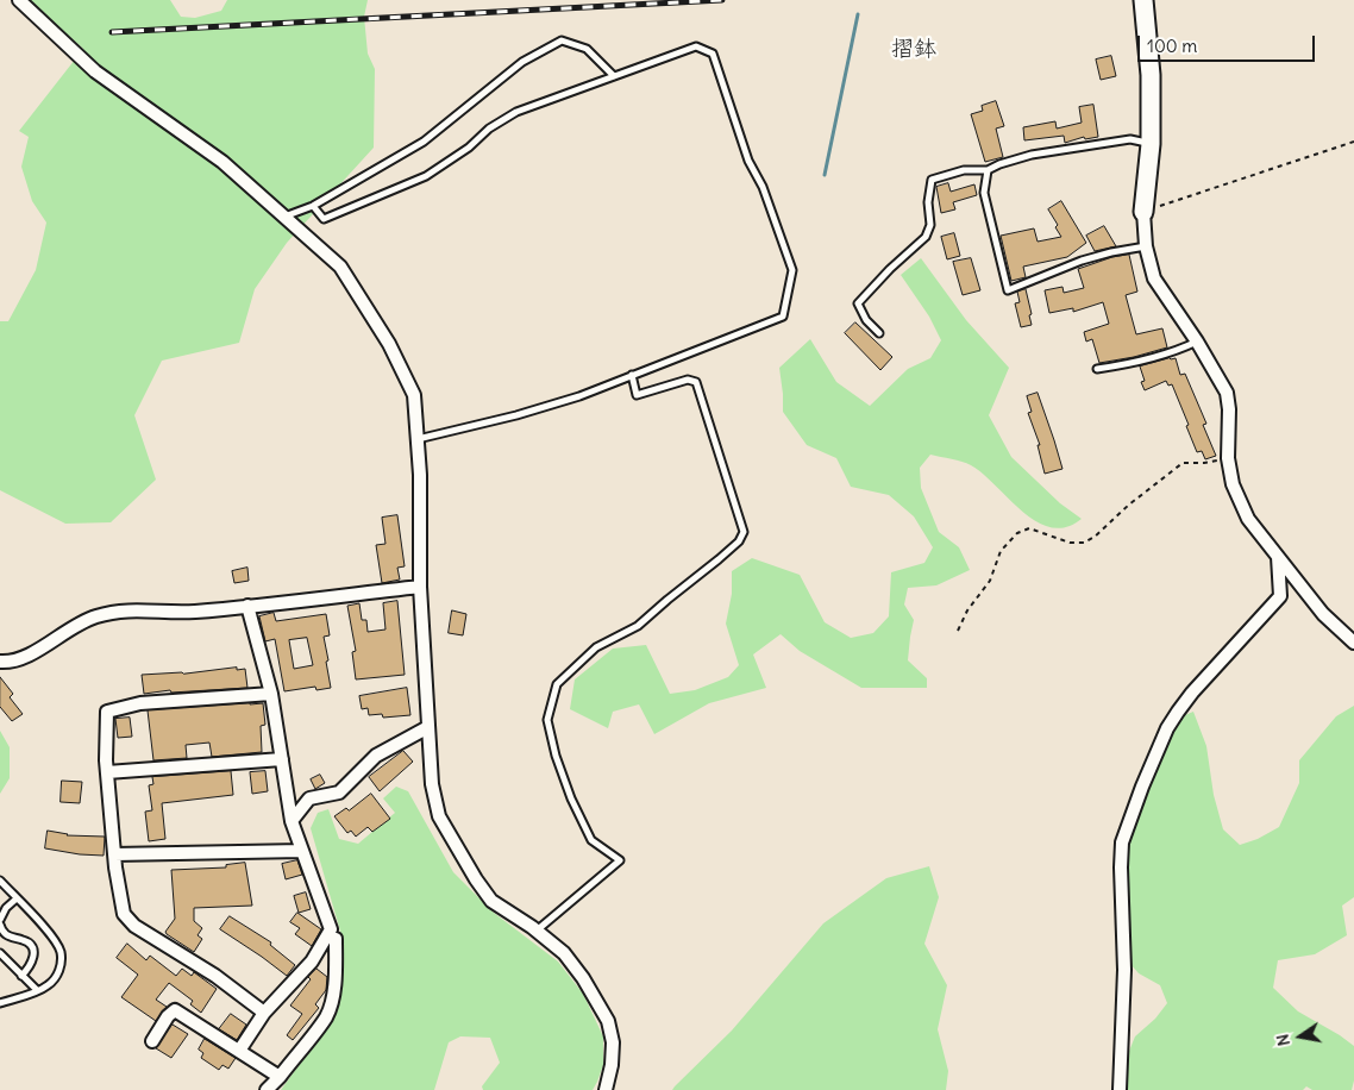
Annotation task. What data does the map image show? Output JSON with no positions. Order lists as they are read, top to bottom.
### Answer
{
  "districts": ["摺鉢"],
  "scale_bar": "100 m",
  "north": "left"
}
